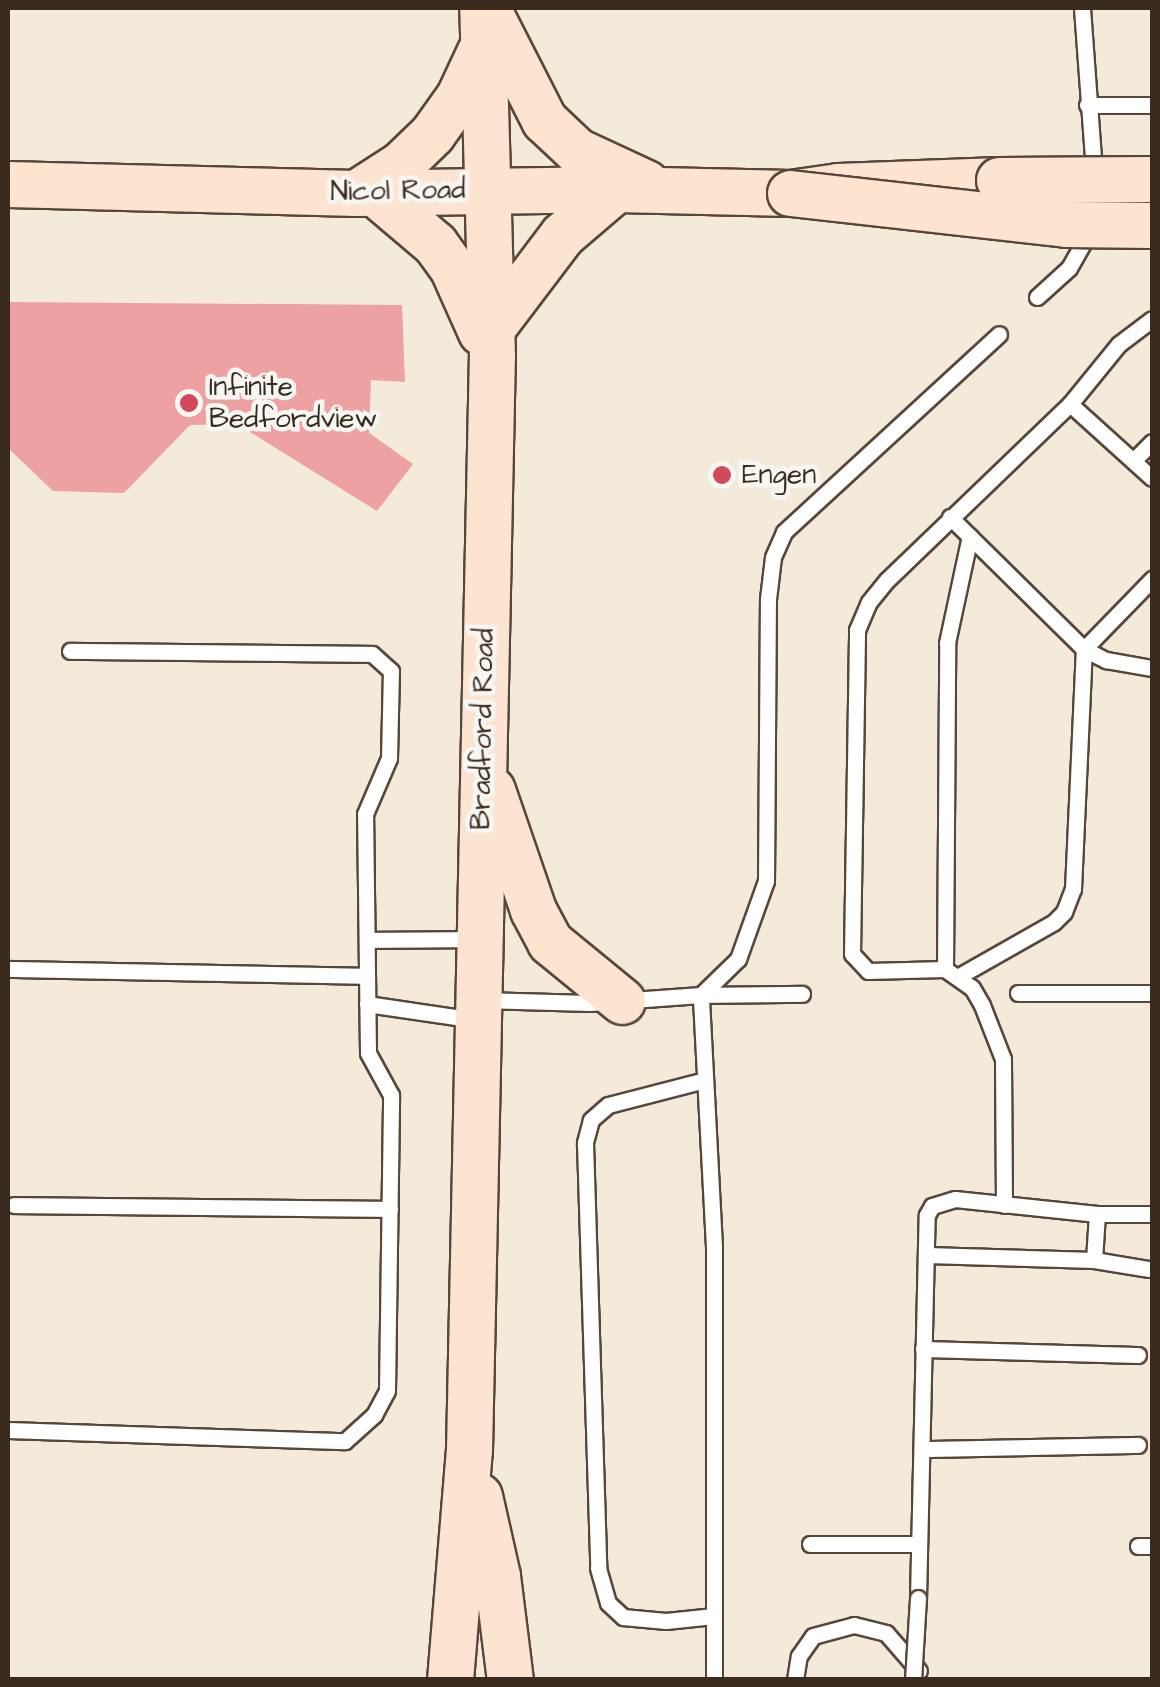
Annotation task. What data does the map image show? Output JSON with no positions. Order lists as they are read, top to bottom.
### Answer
{
  "streets": {
    "main road": ["Nicol Road", "Bradford Road"]
  },
  "crossings": [
    ["Nicol Road", "Bradford Road"]
  ],
  "places": ["Infinite Bedfordview", "Engen"]
}
